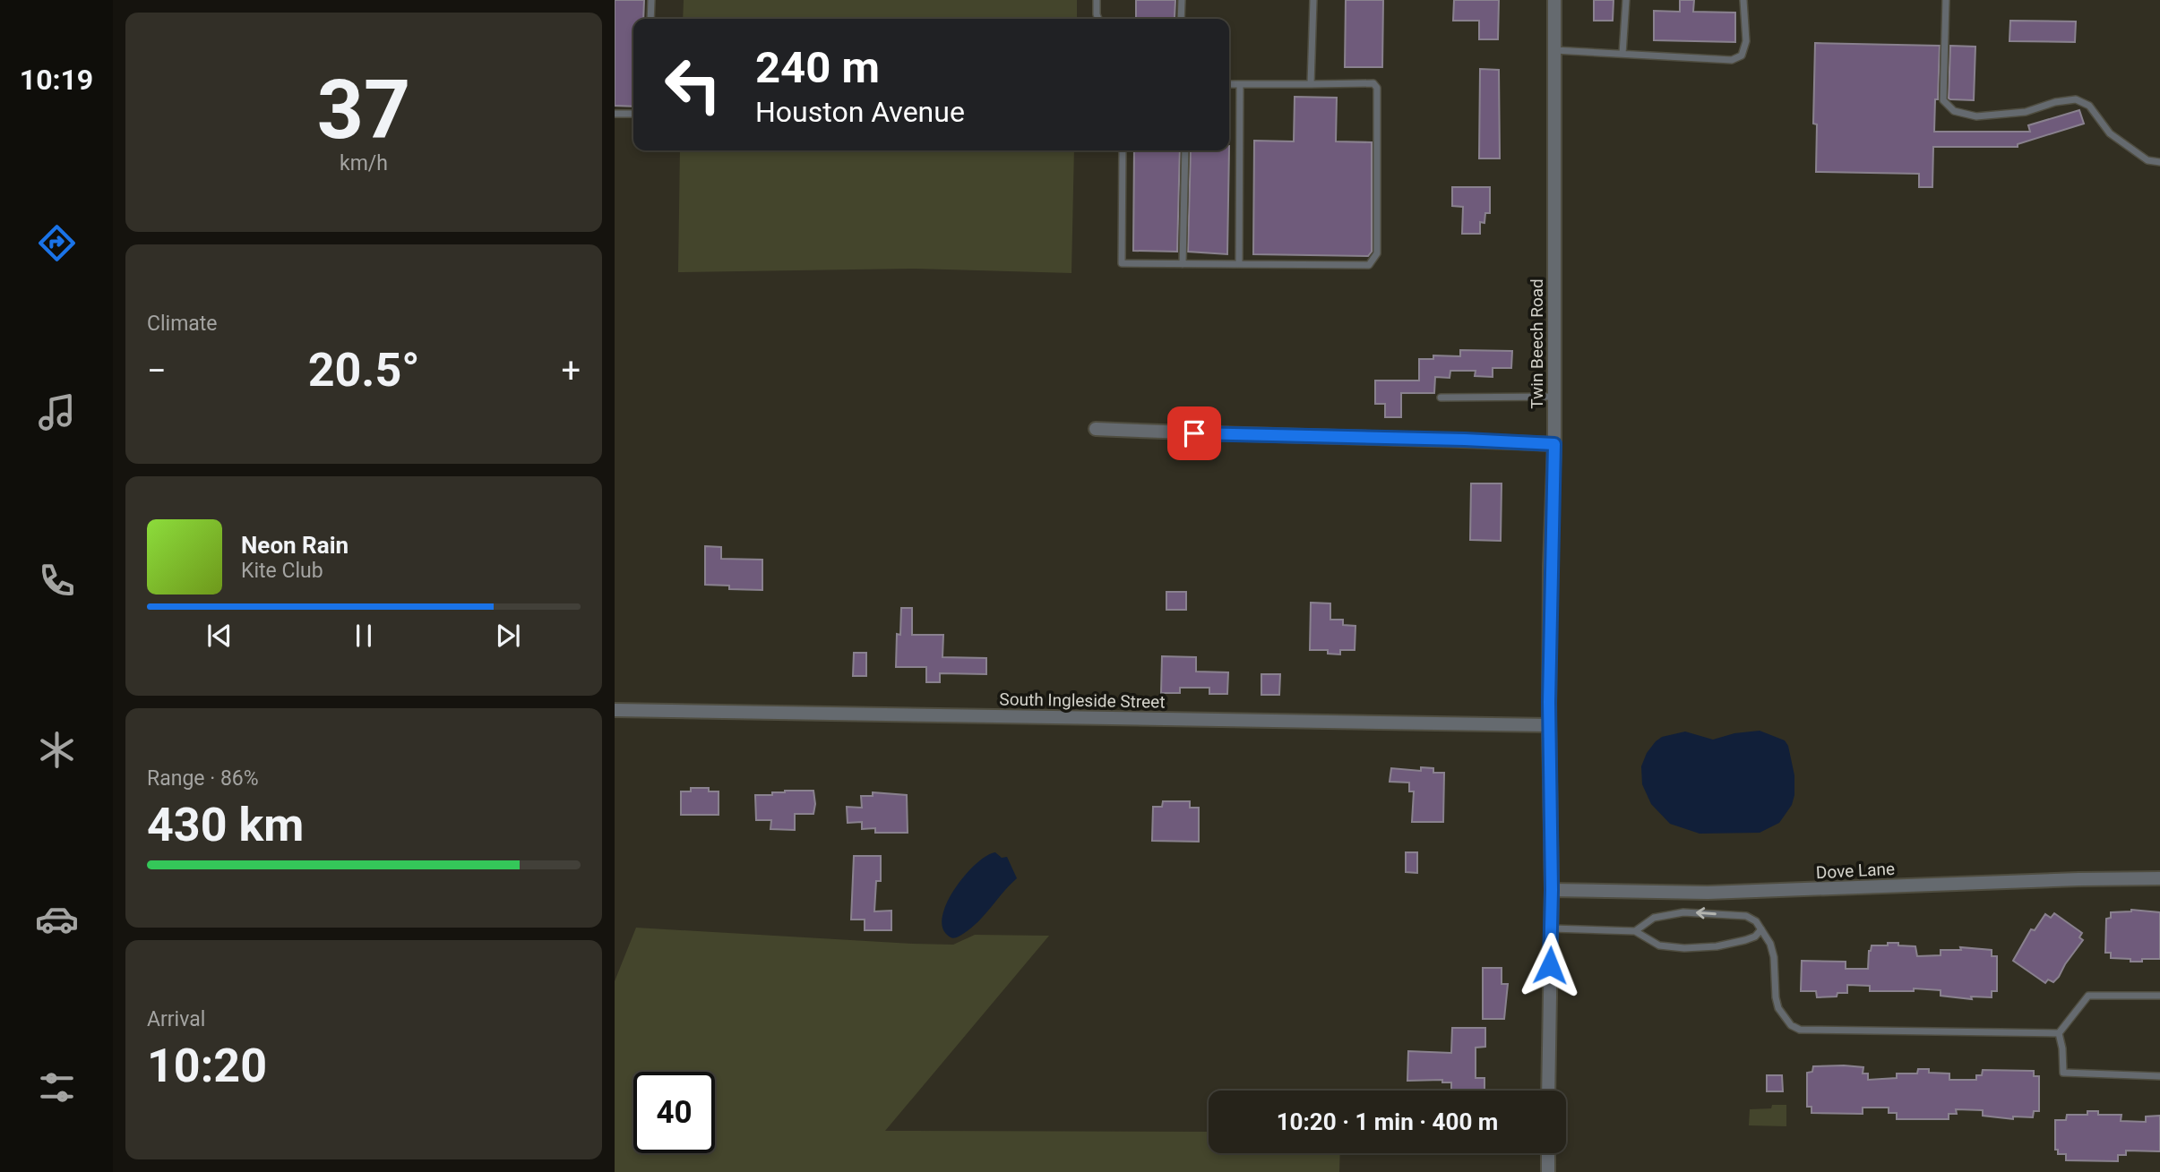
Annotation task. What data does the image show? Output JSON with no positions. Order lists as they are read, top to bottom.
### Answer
{
  "streets": {
    "street": ["Twin Beech Road", "South Ingleside Street", "Dove Lane"]
  },
  "crossings": [
    ["Twin Beech Road", "South Ingleside Street"],
    ["Twin Beech Road", "Dove Lane"]
  ],
  "page": {
    "tabs": "10:19",
    "tile": [
      ["37", "km/h"],
      "Climate",
      ["Range · 86%", "430 km"],
      ["Arrival", "10:20"]
    ],
    "turn": ["240 m", "Houston Avenue"],
    "heat": ["−", "20.5°", "+"],
    "song": ["Neon Rain", "Kite Club"],
    "limit": "40",
    "trip": "10:20 · 1 min · 400 m"
  }
}
